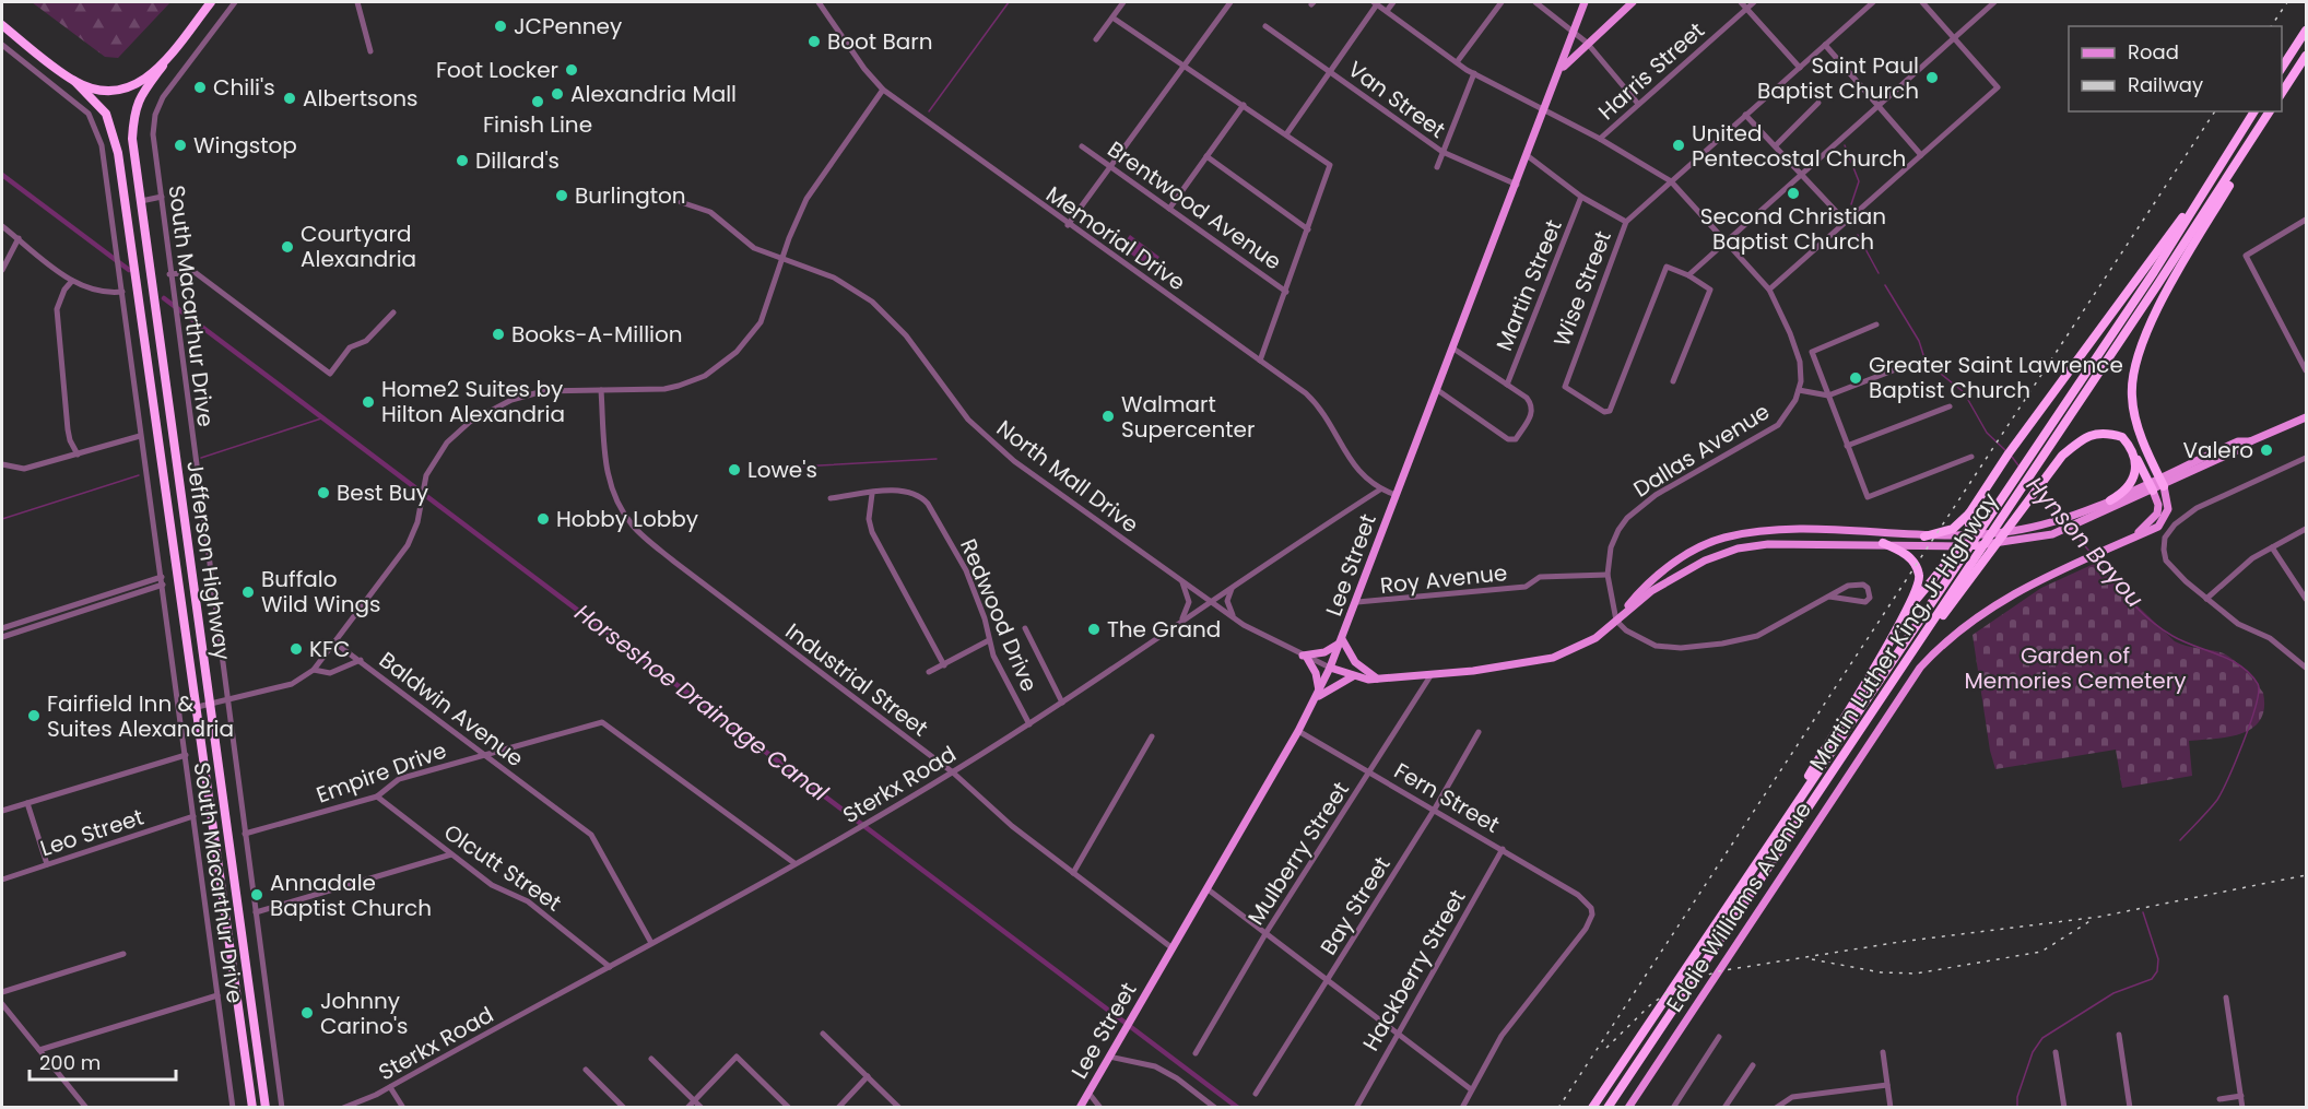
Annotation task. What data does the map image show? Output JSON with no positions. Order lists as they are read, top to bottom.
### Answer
{
  "streets": {
    "highway": ["Jefferson Highway", "Martin Luther King, Jr Highway"],
    "main road": ["Lee Street", "Eddie Williams Avenue"],
    "street": [
      "Harris Street",
      "Van Street",
      "Brentwood Avenue",
      "Memorial Drive",
      "Martin Street",
      "Wise Street",
      "South Macarthur Drive",
      "Dallas Avenue",
      "North Mall Drive",
      "Roy Avenue",
      "Redwood Drive",
      "Industrial Street",
      "Baldwin Avenue",
      "Empire Drive",
      "Sterkx Road",
      "Fern Street",
      "Leo Street",
      "Mulberry Street",
      "Olcutt Street",
      "Bay Street",
      "Hackberry Street"
    ]
  },
  "crossings": [
    ["Van Street", "Lee Street"],
    ["Memorial Drive", "Lee Street"],
    ["Memorial Drive", "Sterkx Road"],
    ["South Macarthur Drive", "Empire Drive"],
    ["South Macarthur Drive", "Leo Street"],
    ["Dallas Avenue", "Roy Avenue"],
    ["North Mall Drive", "Lee Street"],
    ["North Mall Drive", "Sterkx Road"],
    ["Lee Street", "Roy Avenue"],
    ["Lee Street", "Industrial Street"],
    ["Lee Street", "Fern Street"],
    ["Redwood Drive", "Sterkx Road"],
    ["Industrial Street", "Sterkx Road"],
    ["Baldwin Avenue", "Empire Drive"],
    ["Baldwin Avenue", "Sterkx Road"],
    ["Empire Drive", "Sterkx Road"],
    ["Empire Drive", "Olcutt Street"],
    ["Sterkx Road", "Olcutt Street"],
    ["Fern Street", "Mulberry Street"],
    ["Fern Street", "Bay Street"],
    ["Fern Street", "Hackberry Street"]
  ],
  "water": ["Hynson Bayou", "Horseshoe Drainage Canal"],
  "parks": ["Garden of Memories Cemetery"],
  "places": [
    "JCPenney",
    "Boot Barn",
    "Foot Locker",
    "Saint Paul Baptist Church",
    "Chili's",
    "Alexandria Mall",
    "Albertsons",
    "Finish Line",
    "Wingstop",
    "United Pentecostal Church",
    "Dillard's",
    "Second Christian Baptist Church",
    "Burlington",
    "Courtyard Alexandria",
    "Books-A-Million",
    "Greater Saint Lawrence Baptist Church",
    "Home2 Suites by Hilton Alexandria",
    "Walmart Supercenter",
    "Valero",
    "Lowe's",
    "Best Buy",
    "Hobby Lobby",
    "Buffalo Wild Wings",
    "The Grand",
    "KFC",
    "Fairfield Inn & Suites Alexandria",
    "Annadale Baptist Church",
    "Johnny Carino's"
  ],
  "legend": ["Road", "Railway"],
  "scale_bar": "200 m"
}
